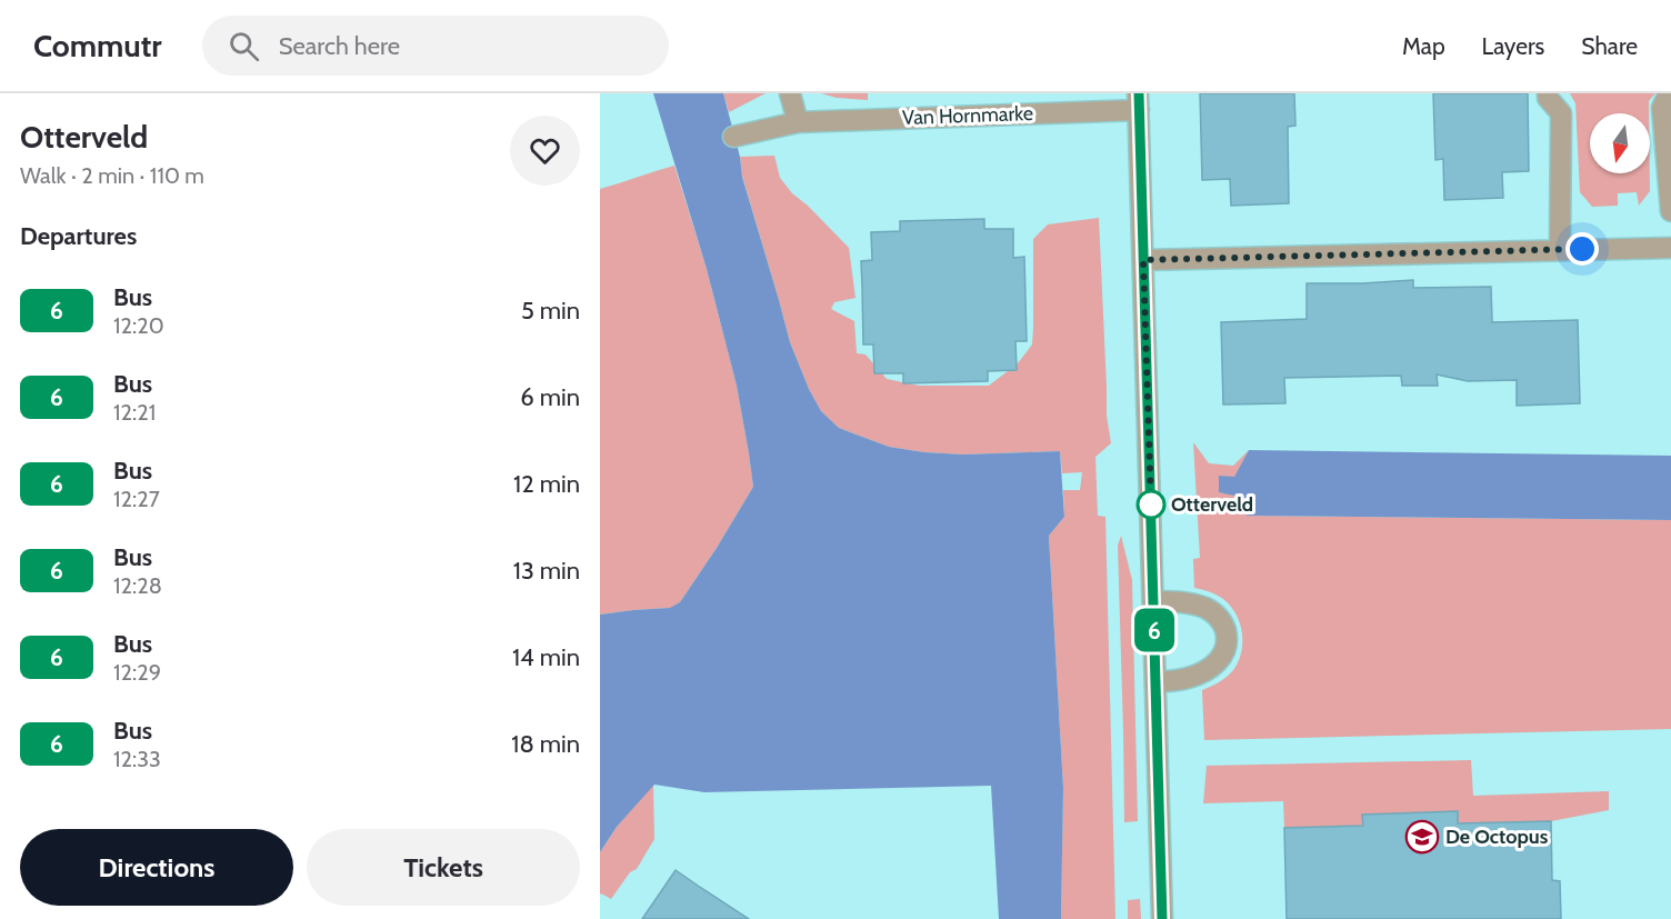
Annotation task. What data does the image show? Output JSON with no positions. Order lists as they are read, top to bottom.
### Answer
{
  "streets": {
    "street": ["Van Hornmarke"]
  },
  "places": {
    "other": ["Otterveld"],
    "school or university": ["De Octopus"]
  },
  "lines": ["bus line 6"],
  "north": "bottom",
  "page": {
    "header": "Commutr",
    "search": "Search here",
    "nav": ["Map", "Layers", "Share"],
    "heading": [
      ["Otterveld", "Walk · 2 min · 110 m"],
      "Departures"
    ],
    "on_map": "6",
    "list": [
      {
        "mark": "6",
        "name": "Bus",
        "note": "12:20",
        "value": "5 min"
      },
      {
        "mark": "6",
        "name": "Bus",
        "note": "12:21",
        "value": "6 min"
      },
      {
        "mark": "6",
        "name": "Bus",
        "note": "12:27",
        "value": "12 min"
      },
      {
        "mark": "6",
        "name": "Bus",
        "note": "12:28",
        "value": "13 min"
      },
      {
        "mark": "6",
        "name": "Bus",
        "note": "12:29",
        "value": "14 min"
      },
      {
        "mark": "6",
        "name": "Bus",
        "note": "12:33",
        "value": "18 min"
      }
    ],
    "buttons": ["Directions", "Tickets"]
  }
}
